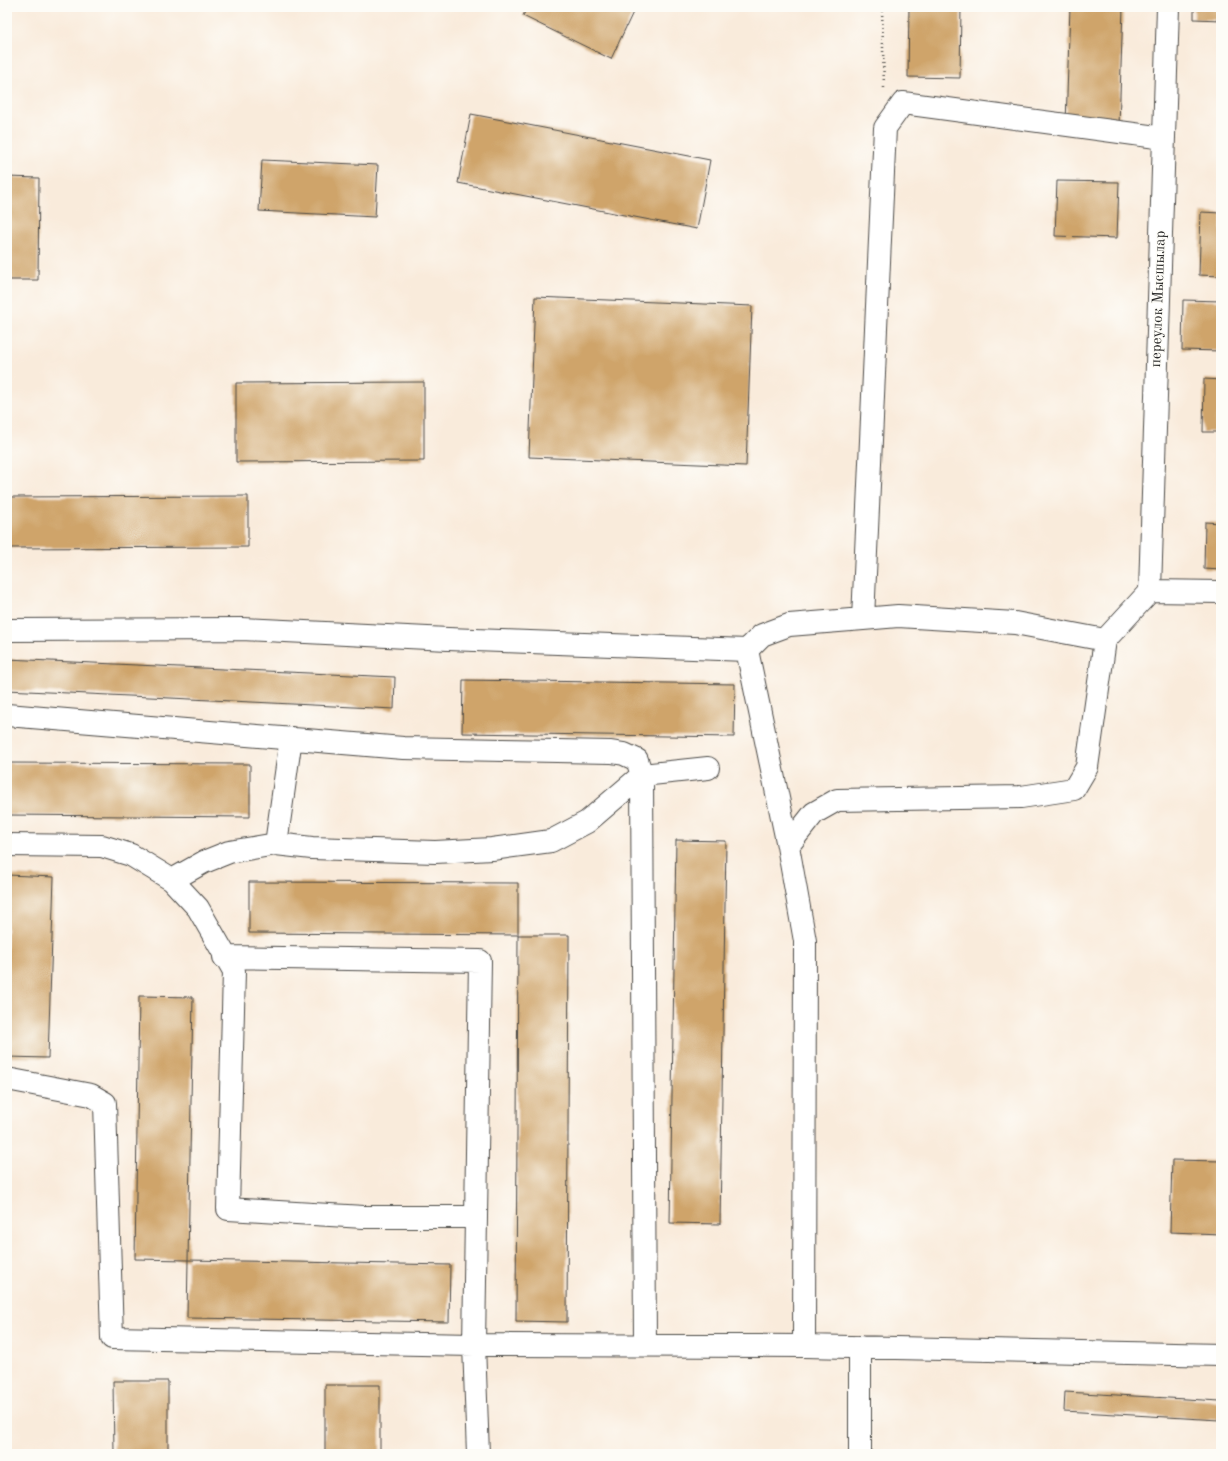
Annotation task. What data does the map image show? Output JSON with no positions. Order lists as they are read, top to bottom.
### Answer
{
  "streets": {
    "street": ["переулок Мысшылар"]
  }
}
